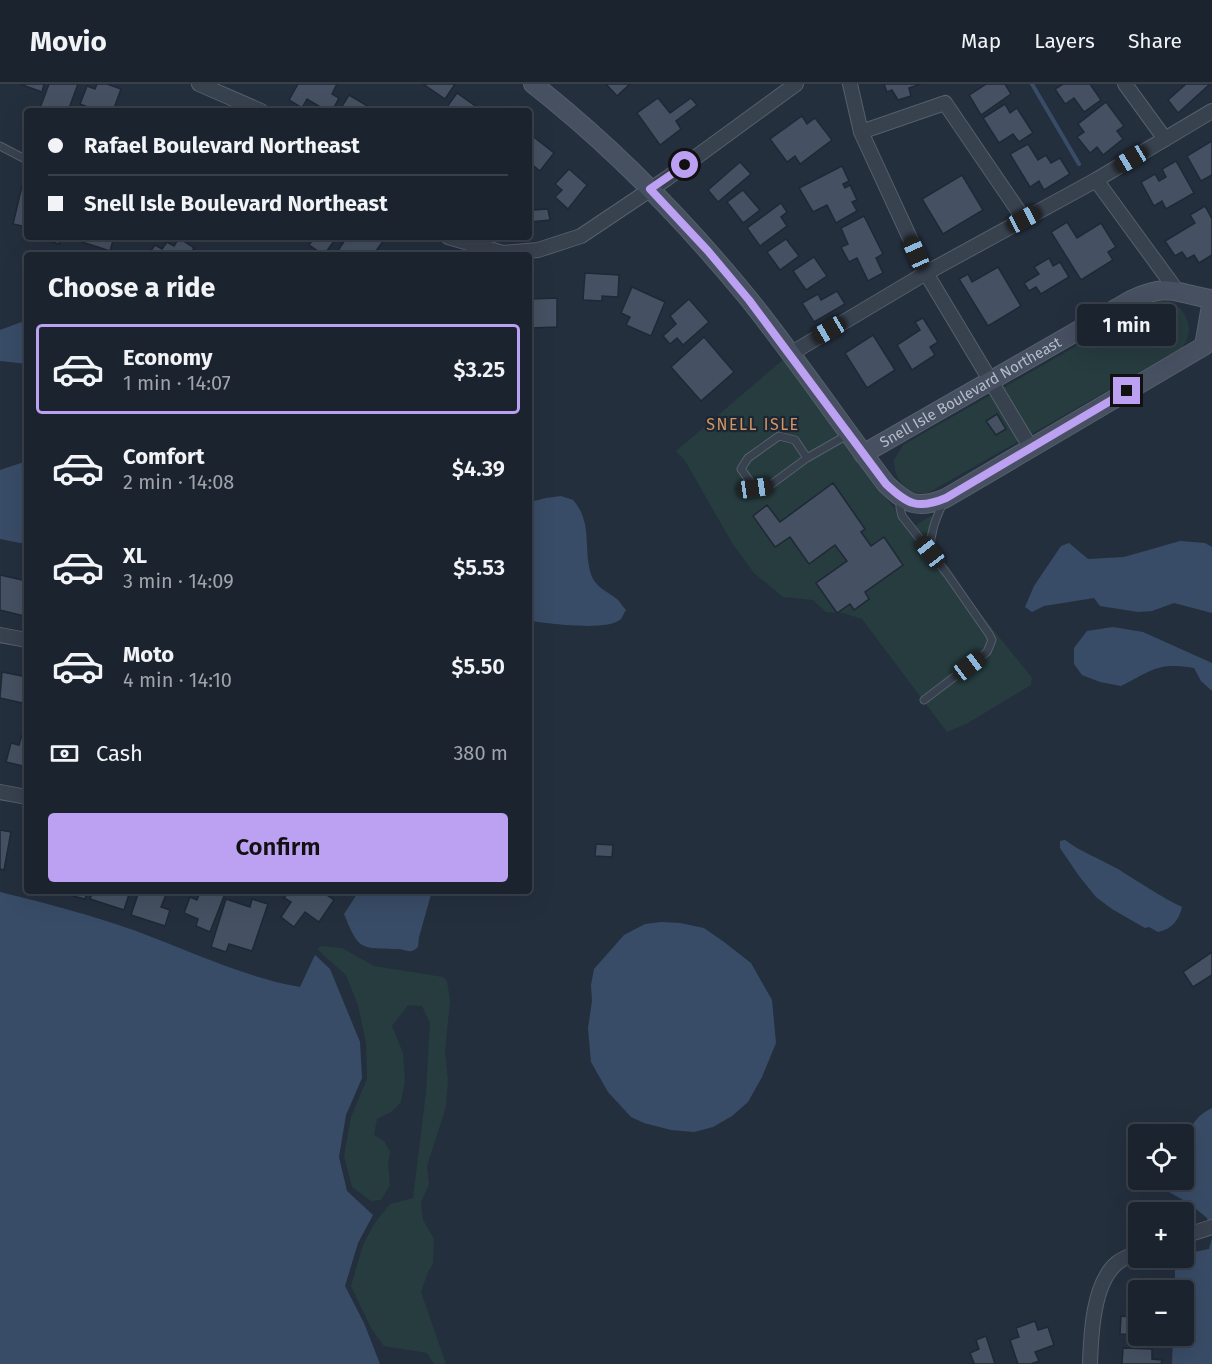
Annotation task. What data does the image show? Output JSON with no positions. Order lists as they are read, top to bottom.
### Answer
{
  "streets": {
    "street": ["Snell Isle Boulevard Northeast"]
  },
  "districts": ["SNELL ISLE"],
  "page": {
    "header": "Movio",
    "nav": ["Map", "Layers", "Share"],
    "banner": ["Rafael Boulevard Northeast", "Snell Isle Boulevard Northeast"],
    "heading": "Choose a ride",
    "bubble": "1 min",
    "list": [
      {
        "name": "Economy",
        "note": "1 min · 14:07",
        "value": "$3.25"
      },
      {
        "name": "Comfort",
        "note": "2 min · 14:08",
        "value": "$4.39"
      },
      {
        "name": "XL",
        "note": "3 min · 14:09",
        "value": "$5.53"
      },
      {
        "name": "Moto",
        "note": "4 min · 14:10",
        "value": "$5.50"
      }
    ],
    "pay": ["Cash", "380 m"],
    "buttons": "Confirm",
    "map_buttons": ["+", "−"]
  }
}
